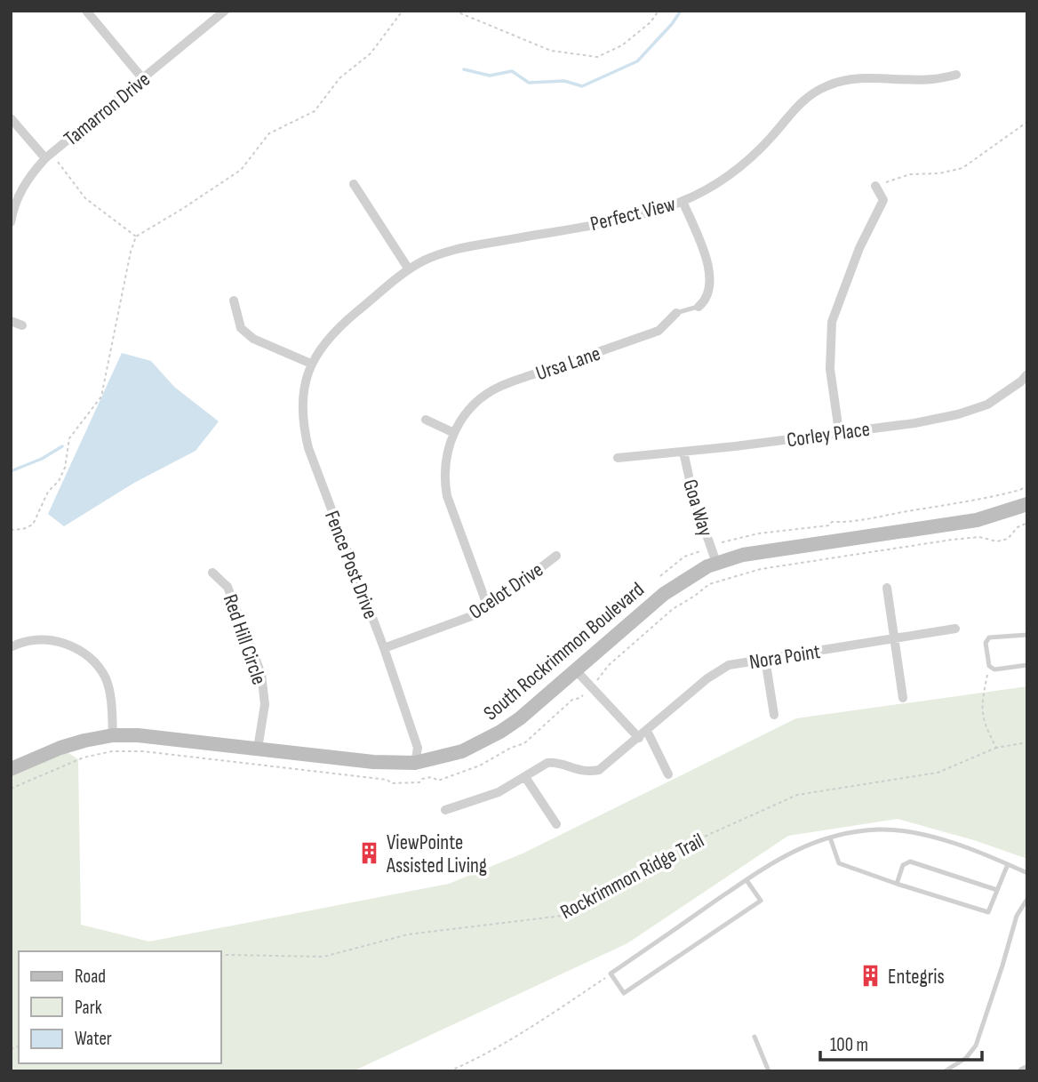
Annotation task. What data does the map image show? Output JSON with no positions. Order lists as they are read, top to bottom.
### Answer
{
  "streets": {
    "main road": ["South Rockrimmon Boulevard"],
    "street": [
      "Tamarron Drive",
      "Perfect View",
      "Ursa Lane",
      "Corley Place",
      "Goa Way",
      "Fence Post Drive",
      "Ocelot Drive",
      "Red Hill Circle",
      "Nora Point"
    ],
    "path": ["Rockrimmon Ridge Trail"]
  },
  "crossings": [
    ["Perfect View", "Fence Post Drive"],
    ["Ursa Lane", "Ocelot Drive"],
    ["Corley Place", "Goa Way"],
    ["Goa Way", "South Rockrimmon Boulevard"],
    ["Fence Post Drive", "Ocelot Drive"],
    ["Fence Post Drive", "South Rockrimmon Boulevard"],
    ["Red Hill Circle", "South Rockrimmon Boulevard"]
  ],
  "places": {
    "building": ["ViewPointe Assisted Living", "Entegris"]
  },
  "legend": ["Road", "Park", "Water"],
  "scale_bar": "100 m"
}
